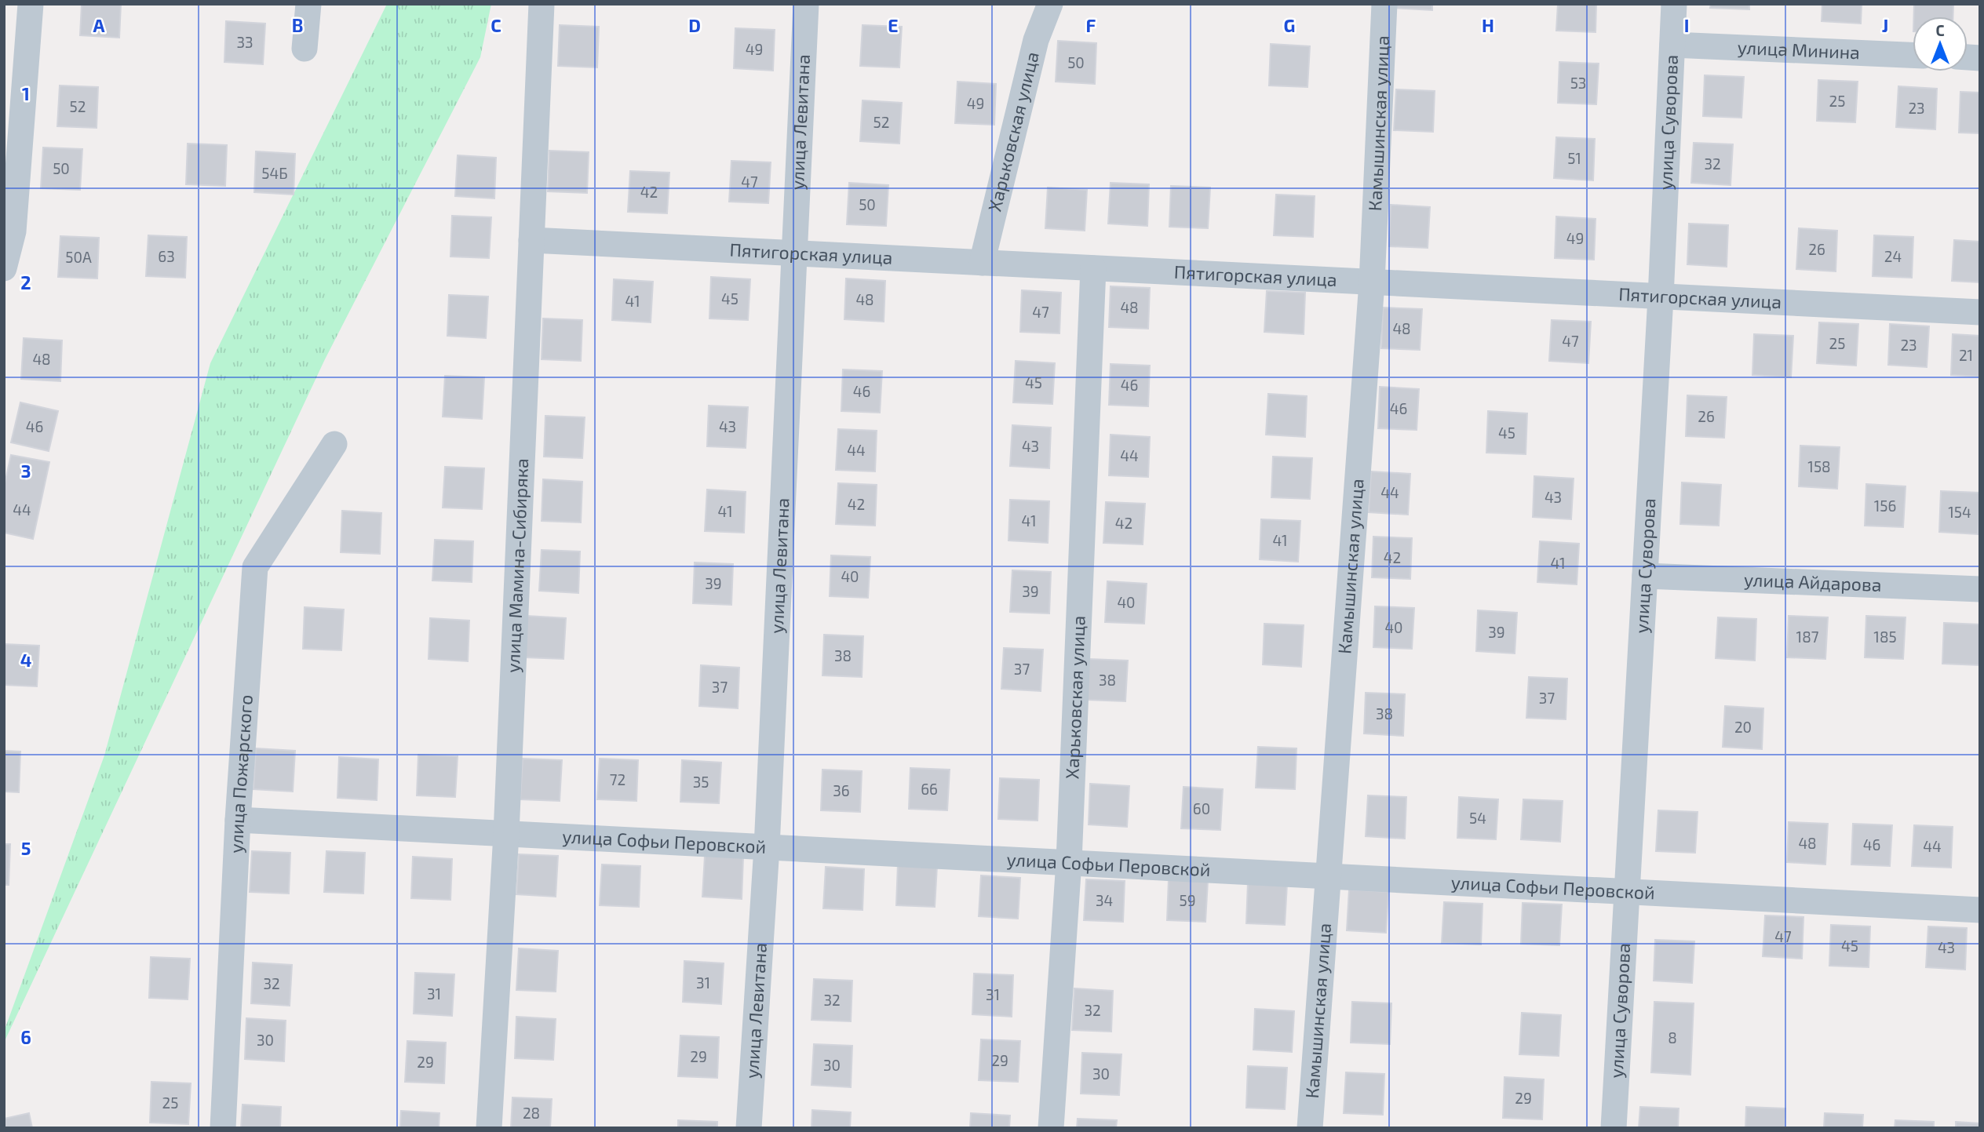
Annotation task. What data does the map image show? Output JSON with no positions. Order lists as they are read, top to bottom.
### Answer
{
  "streets": {
    "street": [
      "улица Минина",
      "улица Левитана",
      "улица Суворова",
      "Камышинская улица",
      "Харьковская улица",
      "Пятигорская улица",
      "улица Мамина-Сибиряка",
      "улица Айдарова",
      "улица Пожарского",
      "улица Софьи Перовской"
    ]
  },
  "crossings": [
    ["улица Минина", "улица Суворова"],
    ["улица Левитана", "Пятигорская улица"],
    ["улица Левитана", "улица Софьи Перовской"],
    ["улица Суворова", "Пятигорская улица"],
    ["улица Суворова", "улица Айдарова"],
    ["улица Суворова", "улица Софьи Перовской"],
    ["Камышинская улица", "Пятигорская улица"],
    ["Камышинская улица", "улица Софьи Перовской"],
    ["Харьковская улица", "Пятигорская улица"],
    ["Харьковская улица", "улица Софьи Перовской"],
    ["Пятигорская улица", "улица Мамина-Сибиряка"],
    ["улица Мамина-Сибиряка", "улица Софьи Перовской"],
    ["улица Пожарского", "улица Софьи Перовской"]
  ],
  "house_numbers": [
    "33",
    "49",
    "50",
    "53",
    "25",
    "49",
    "52",
    "23",
    "52",
    "51",
    "32",
    "50",
    "54Б",
    "47",
    "42",
    "50",
    "49",
    "26",
    "63",
    "24",
    "50А",
    "45",
    "48",
    "41",
    "48",
    "47",
    "48",
    "47",
    "25",
    "23",
    "21",
    "48",
    "45",
    "46",
    "46",
    "46",
    "26",
    "46",
    "43",
    "45",
    "43",
    "44",
    "44",
    "158",
    "44",
    "43",
    "42",
    "156",
    "44",
    "41",
    "154",
    "41",
    "42",
    "41",
    "42",
    "41",
    "40",
    "39",
    "39",
    "40",
    "40",
    "39",
    "187",
    "185",
    "38",
    "37",
    "38",
    "37",
    "37",
    "38",
    "20",
    "72",
    "35",
    "66",
    "36",
    "60",
    "54",
    "48",
    "46",
    "44",
    "34",
    "59",
    "47",
    "45",
    "43",
    "31",
    "32",
    "31",
    "31",
    "32",
    "32",
    "8",
    "30",
    "29",
    "29",
    "29",
    "30",
    "30",
    "29",
    "25",
    "28"
  ],
  "north": "top",
  "grid": {
    "columns": [
      "A",
      "B",
      "C",
      "D",
      "E",
      "F",
      "G",
      "H",
      "I",
      "J"
    ],
    "rows": [
      "1",
      "2",
      "3",
      "4",
      "5",
      "6"
    ]
  }
}
